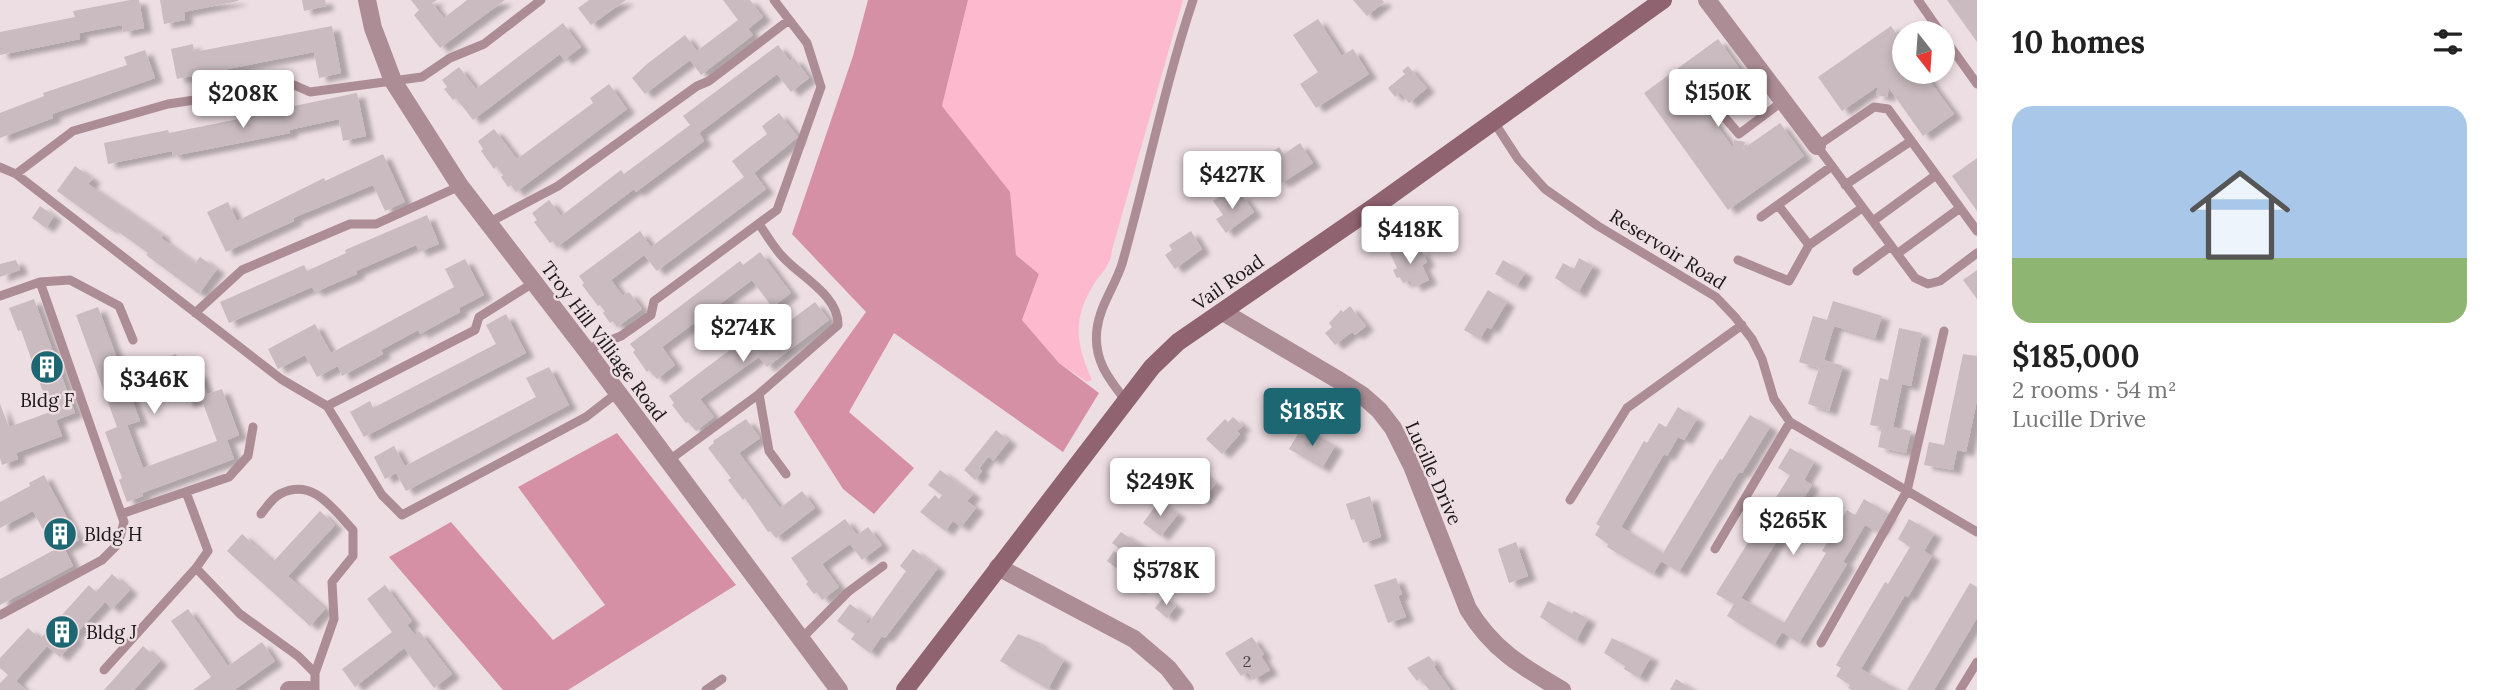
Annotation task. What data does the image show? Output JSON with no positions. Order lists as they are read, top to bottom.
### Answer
{
  "streets": {
    "street": ["Vail Road", "Troy Hill Villiage Road", "Lucille Drive"],
    "lane": ["Reservoir Road"]
  },
  "crossings": [
    ["Reservoir Road", "Vail Road"],
    ["Vail Road", "Lucille Drive"]
  ],
  "places": {
    "building": ["Bldg F", "Bldg H", "Bldg J"]
  },
  "house_numbers": ["2"],
  "north": "bottom",
  "page": {
    "heading": "10 homes",
    "price": [
      "$150K",
      "$208K",
      "$427K",
      "$418K",
      "$274K",
      "$346K",
      "$185K",
      "$249K",
      "$265K",
      "$578K"
    ],
    "list": [
      {
        "name": "$185,000",
        "note": "2 rooms · 54 m² · Lucille Drive"
      }
    ]
  }
}
